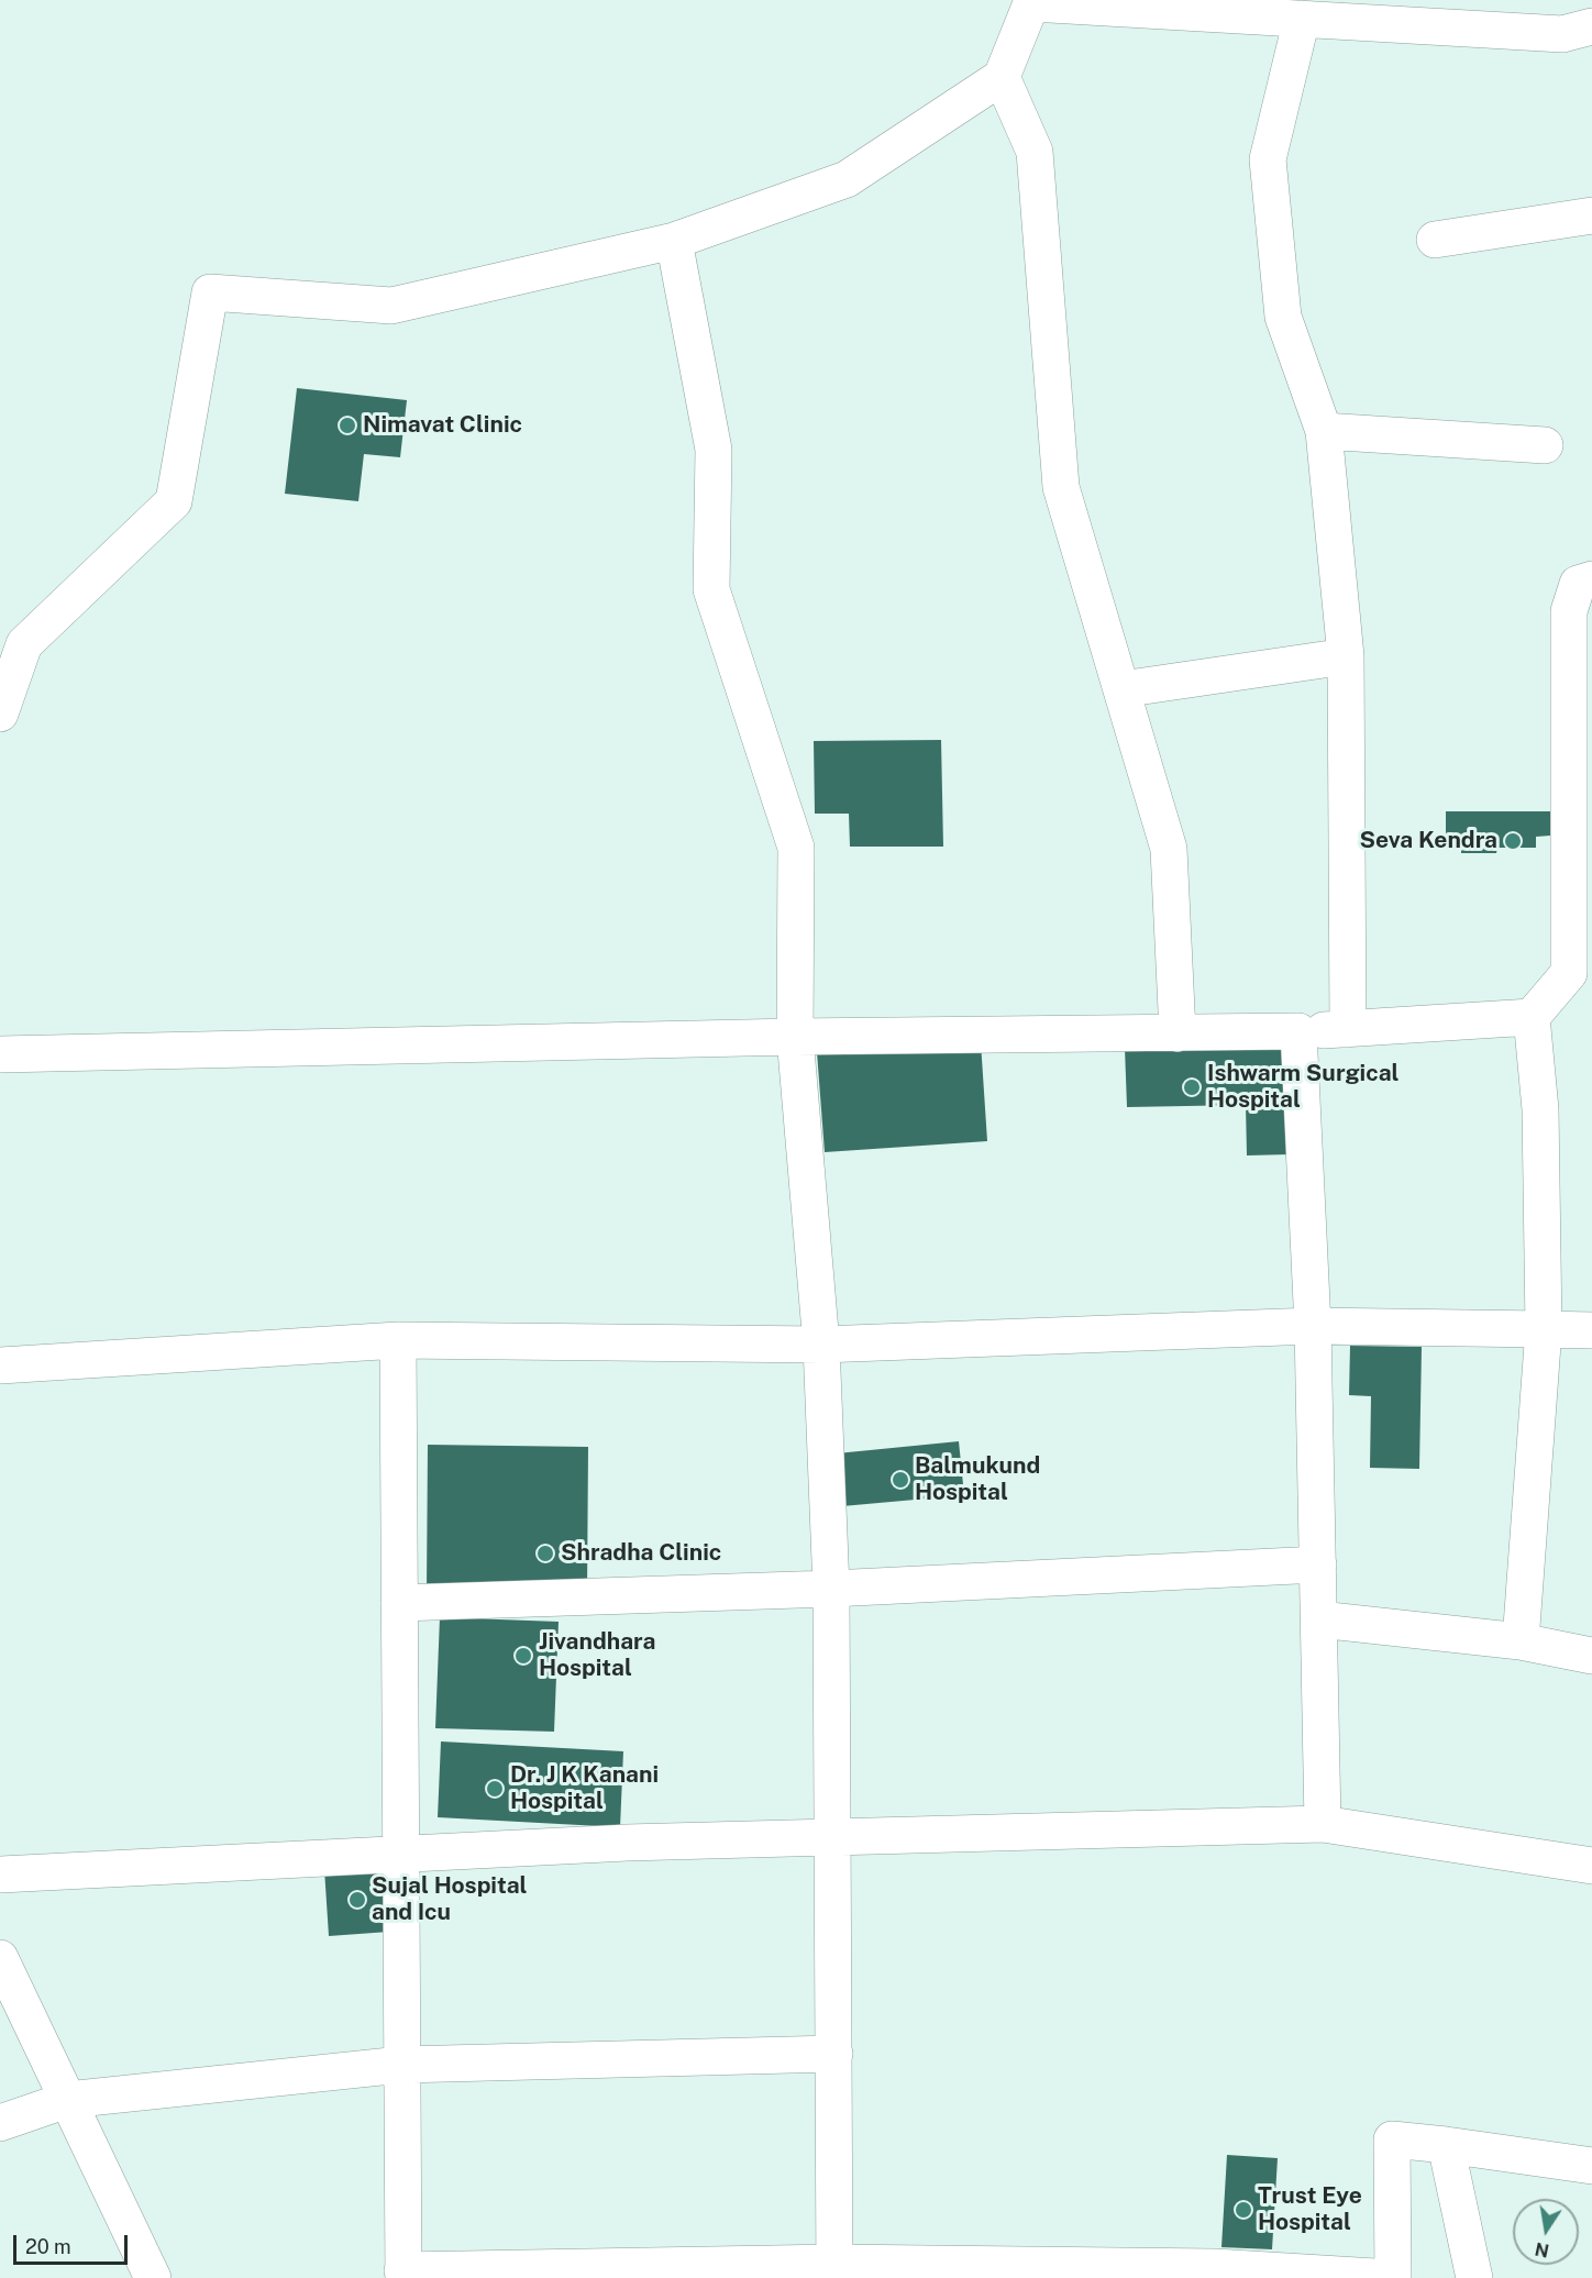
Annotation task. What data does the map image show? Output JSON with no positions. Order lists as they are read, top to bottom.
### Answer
{
  "places": [
    "Nimavat Clinic",
    "Seva Kendra",
    "Ishwarm Surgical Hospital",
    "Balmukund Hospital",
    "Shradha Clinic",
    "Jivandhara Hospital",
    "Dr. J K Kanani Hospital",
    "Sujal Hospital and Icu",
    "Trust Eye Hospital"
  ],
  "scale_bar": "20 m",
  "north": "bottom"
}
